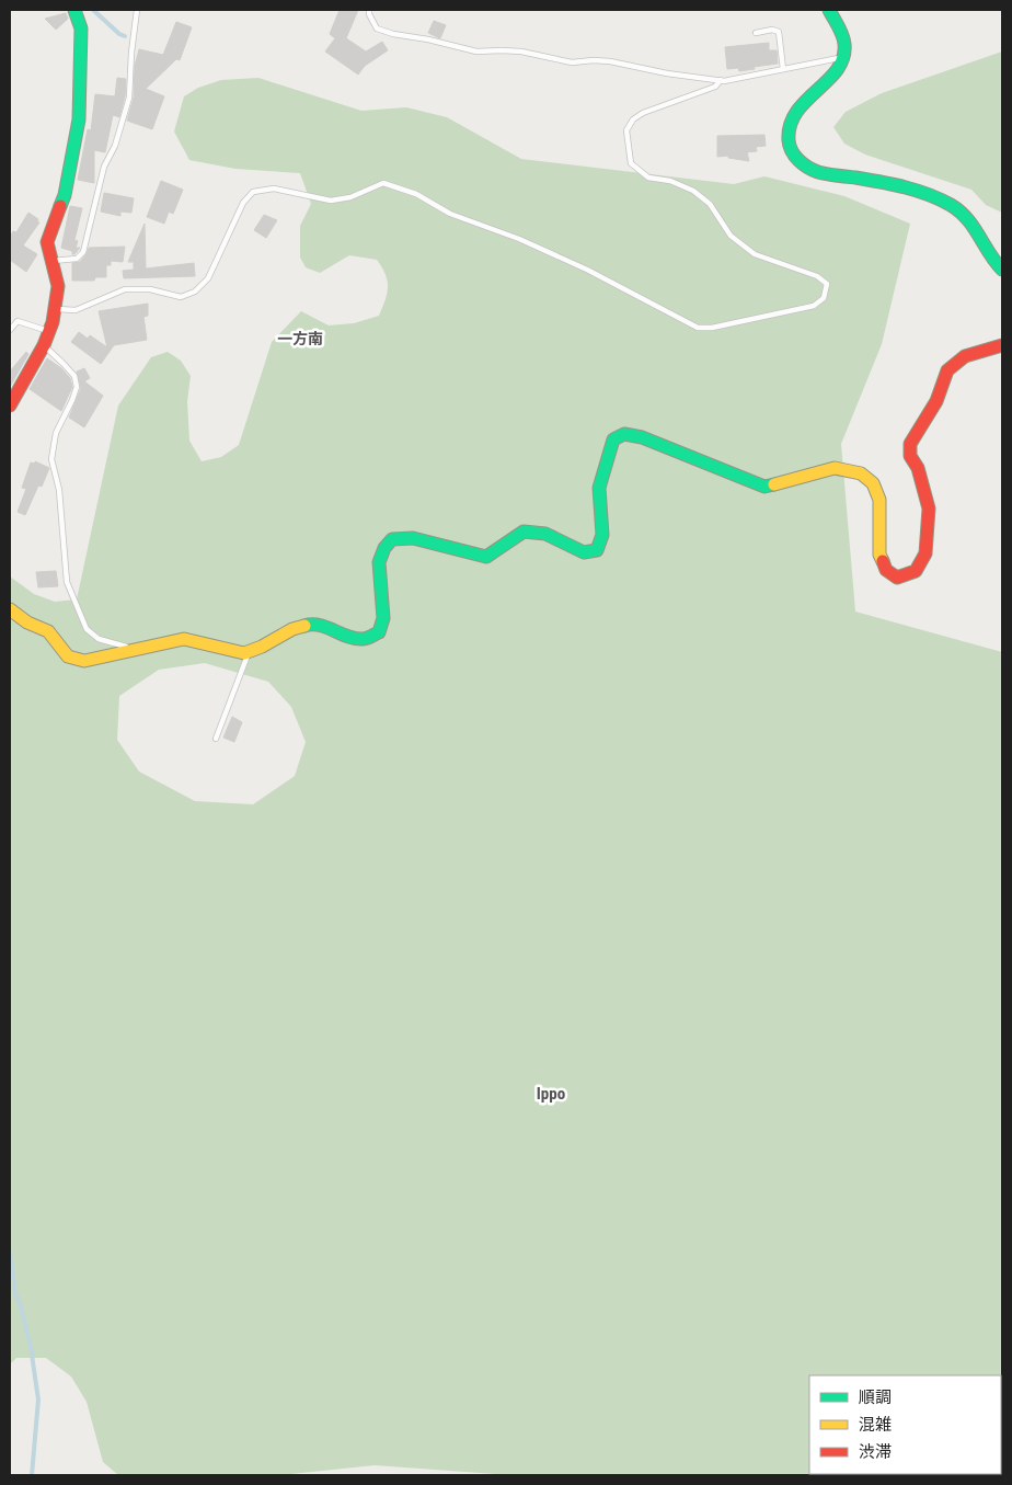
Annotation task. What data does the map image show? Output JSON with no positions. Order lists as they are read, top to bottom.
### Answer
{
  "districts": ["一方南", "Ippo"],
  "legend": ["順調", "混雑", "渋滞"]
}
